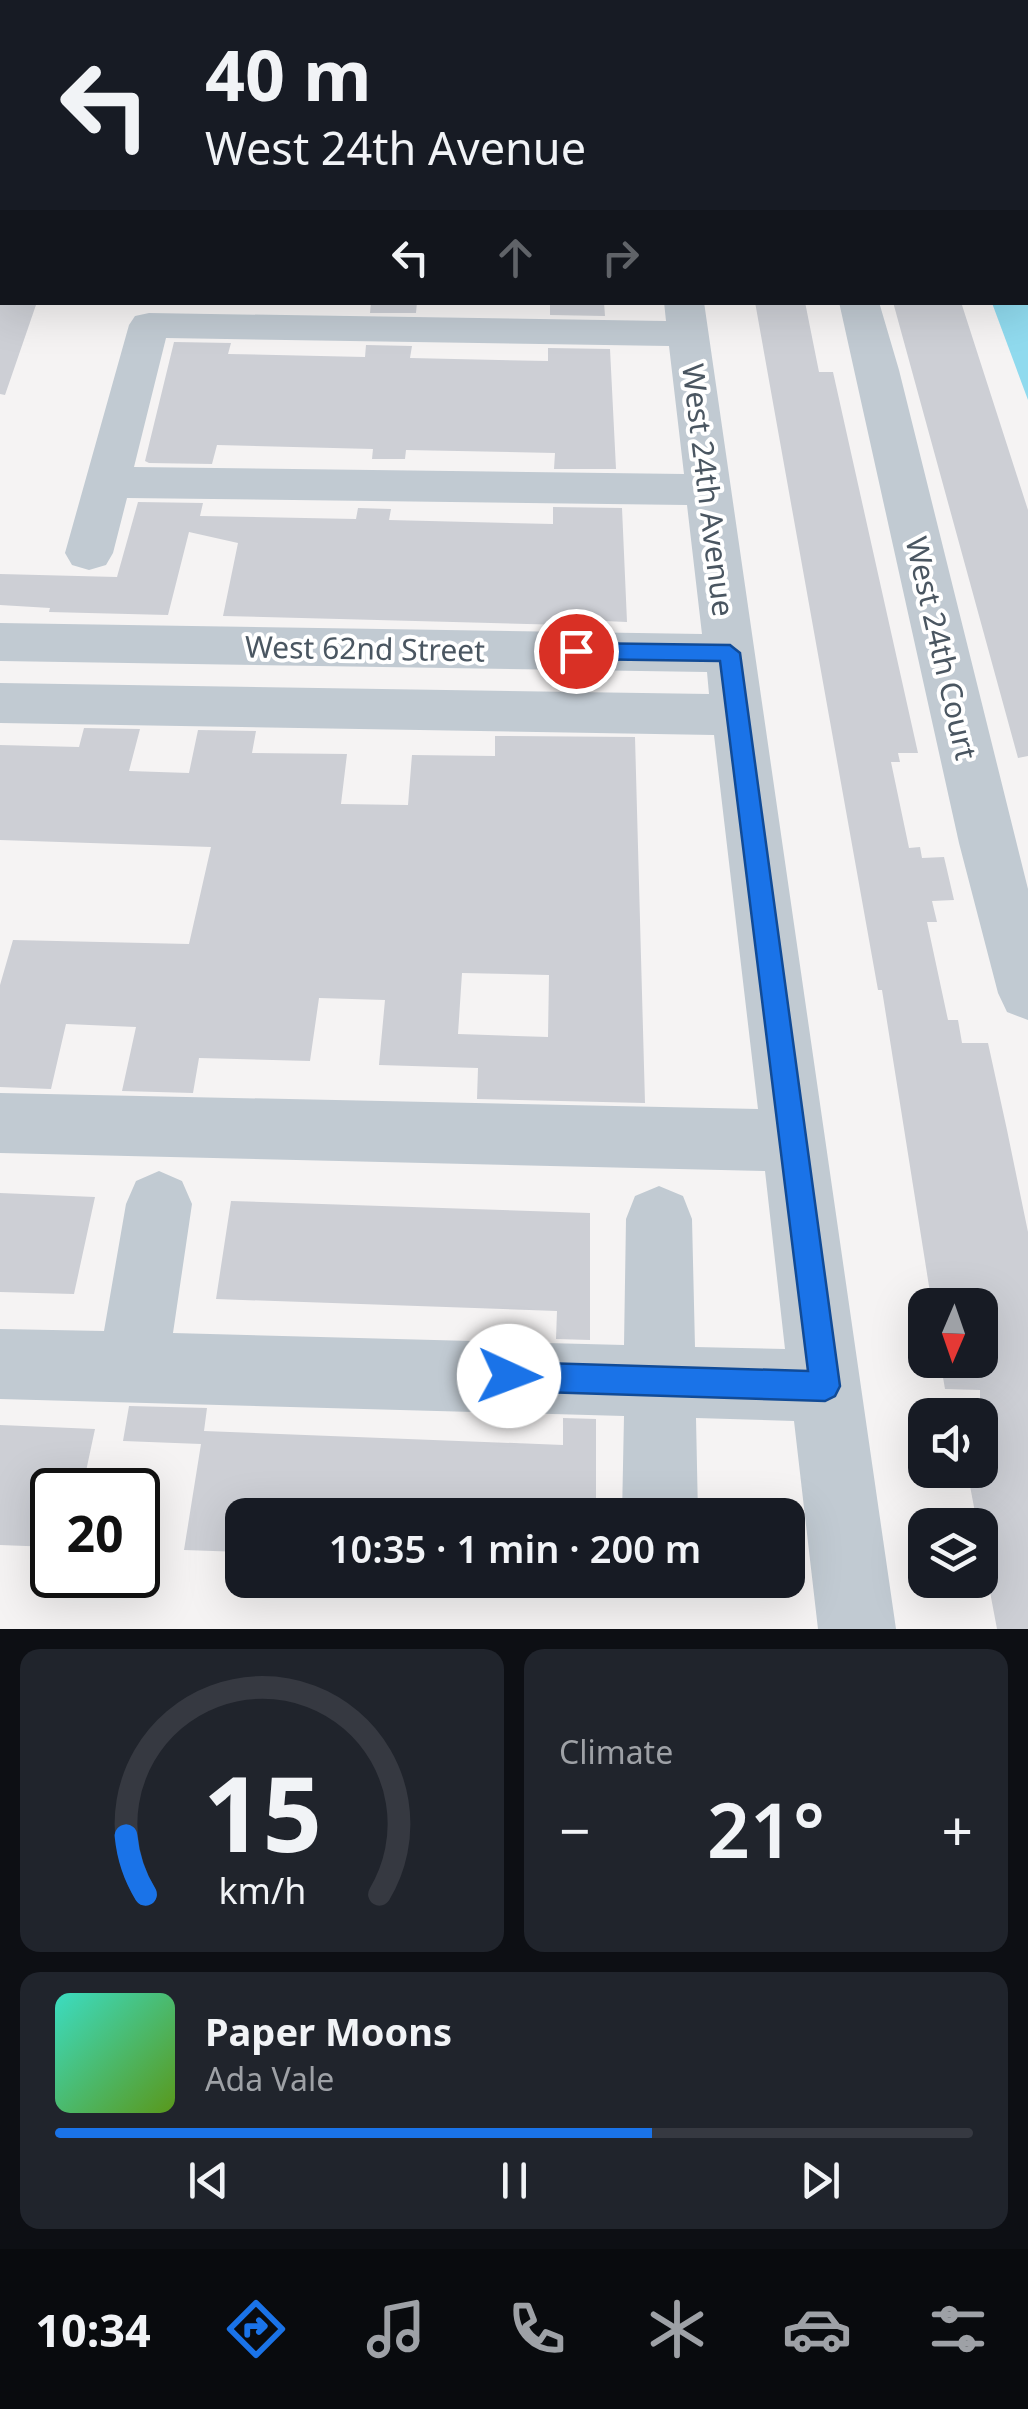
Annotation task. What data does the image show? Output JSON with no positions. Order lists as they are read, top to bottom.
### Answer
{
  "streets": {
    "street": ["West 24th Avenue", "West 62nd Street", "West 24th Court"]
  },
  "crossings": [
    ["West 24th Avenue", "West 62nd Street"]
  ],
  "north": "bottom",
  "page": {
    "turn": ["40 m", "West 24th Avenue"],
    "limit": "20",
    "trip": "10:35 · 1 min · 200 m",
    "tile": "Climate",
    "heat": ["−", "21°", "+"],
    "song": ["Paper Moons", "Ada Vale"],
    "tabs": "10:34",
    "gauge": ["15", "km/h"]
  }
}
